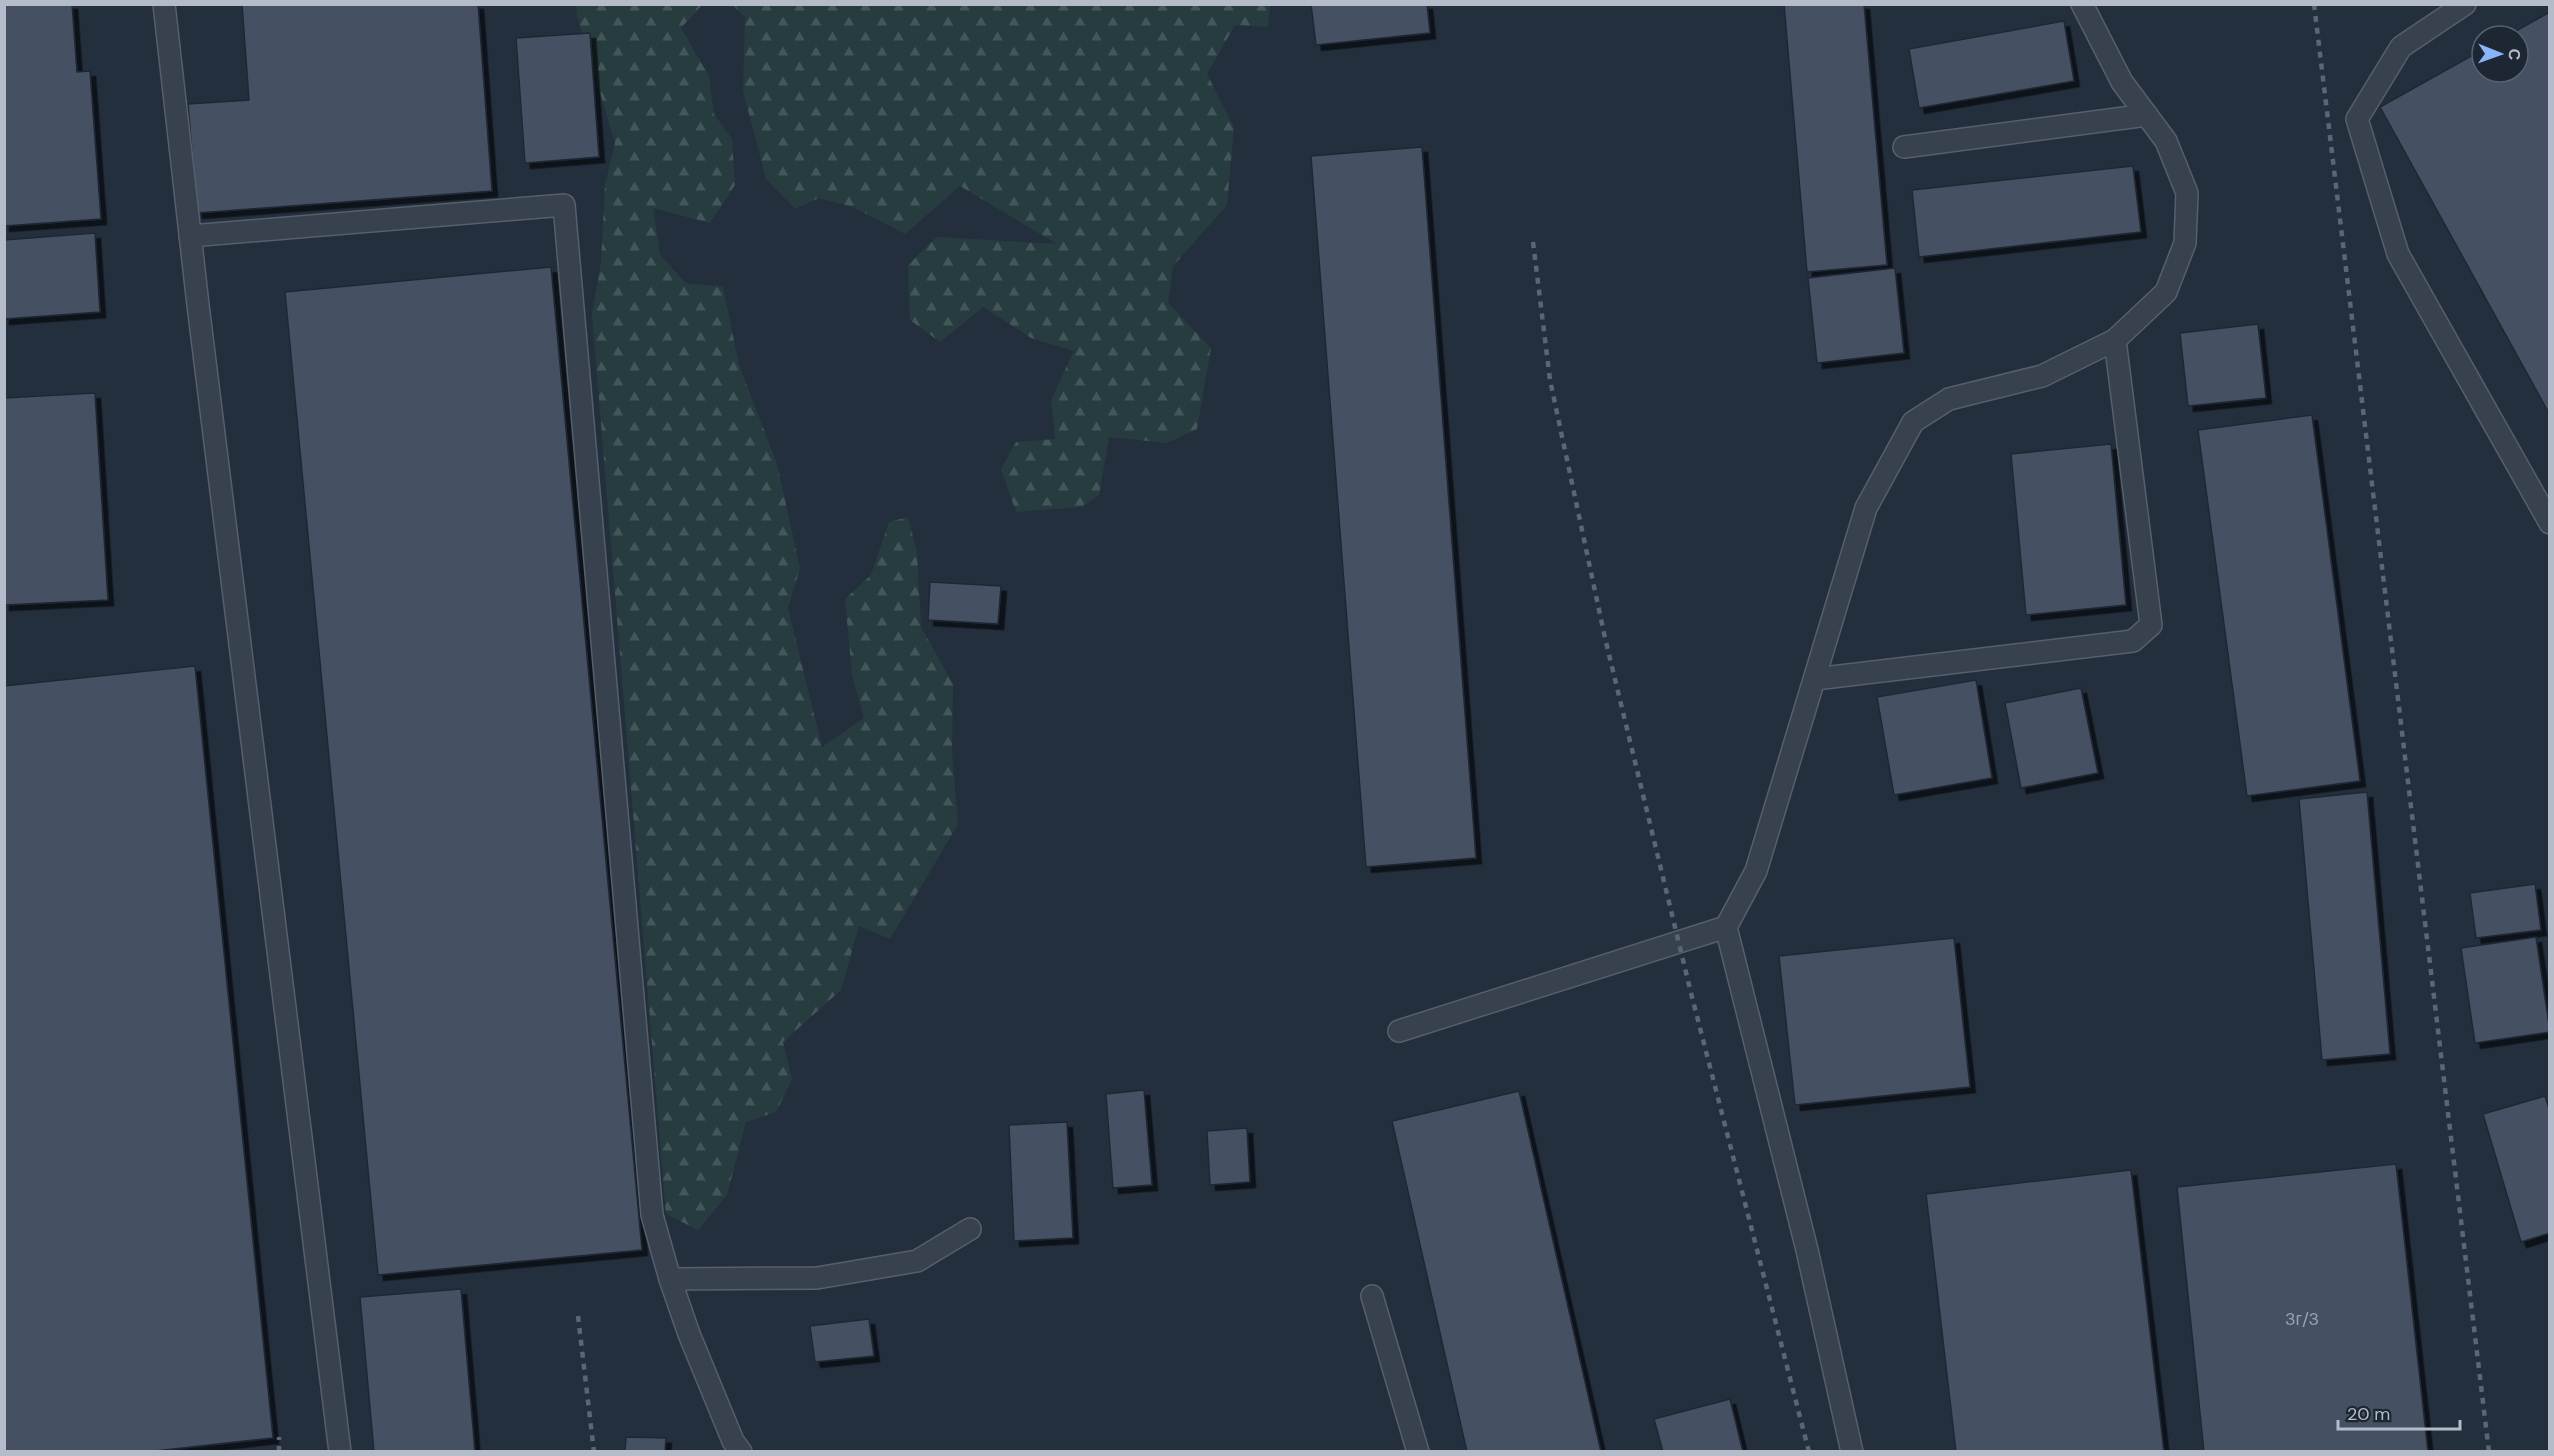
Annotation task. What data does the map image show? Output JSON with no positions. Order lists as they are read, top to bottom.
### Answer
{
  "house_numbers": ["3г/3"],
  "scale_bar": "20 m",
  "north": "right"
}
